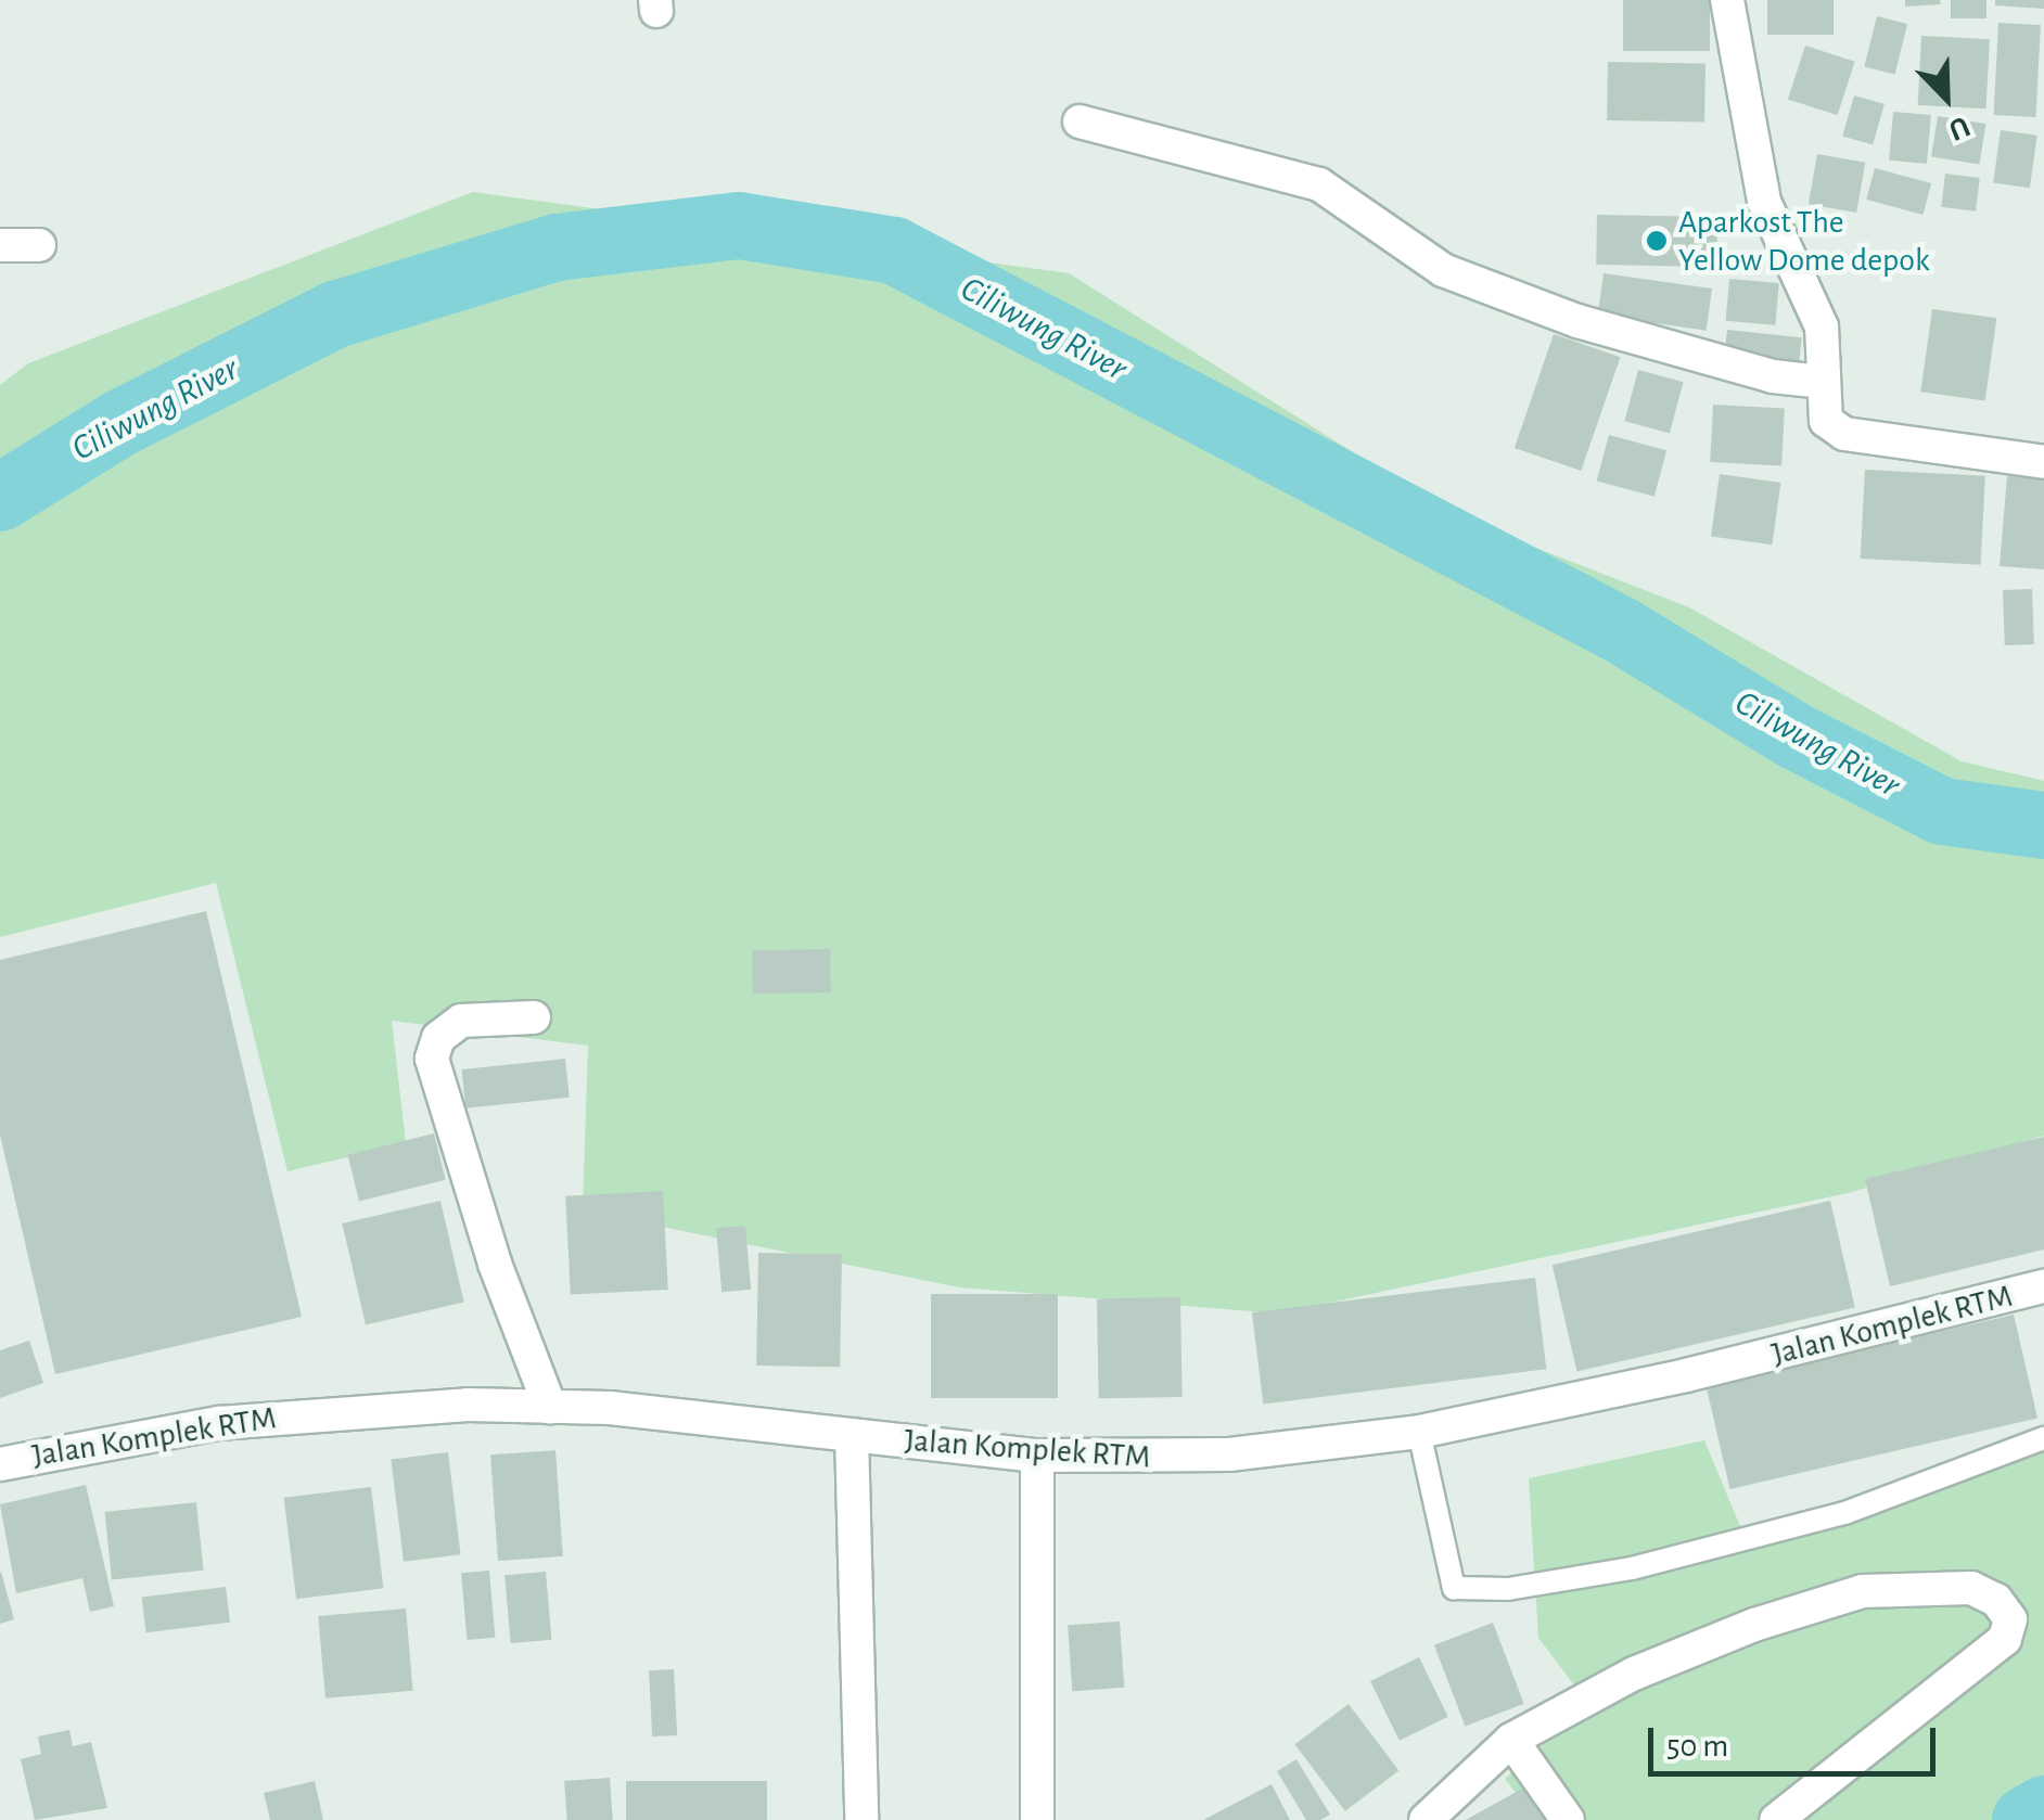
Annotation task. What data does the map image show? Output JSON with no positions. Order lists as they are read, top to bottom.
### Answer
{
  "streets": {
    "street": ["Jalan Komplek RTM"]
  },
  "water": ["Ciliwung River"],
  "places": ["Aparkost The Yellow Dome depok"],
  "scale_bar": "50 m",
  "north": "bottom right"
}
